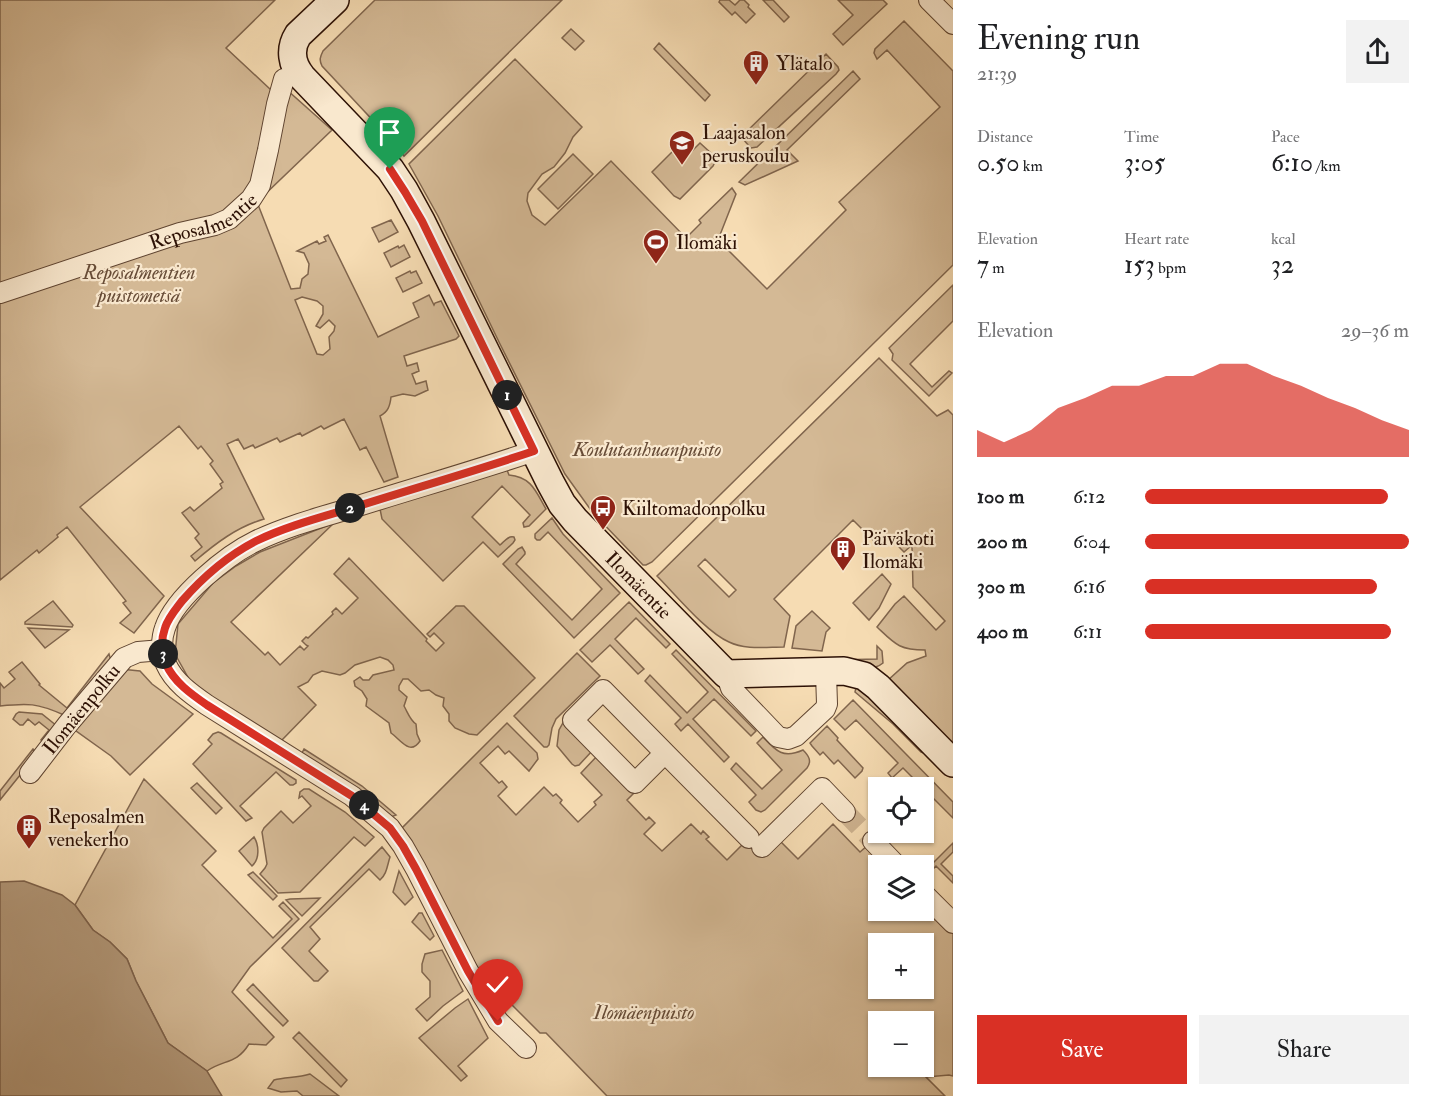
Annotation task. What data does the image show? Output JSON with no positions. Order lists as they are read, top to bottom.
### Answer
{
  "streets": {
    "street": ["Reposalmentie", "Ilomäentie", "Ilomäenpolku"]
  },
  "crossings": [
    ["Reposalmentie", "Ilomäentie"]
  ],
  "parks": ["Reposalmentien puistometsä", "Koulutanhuanpuisto", "Ilomäenpuisto"],
  "places": {
    "building": ["Ylätalo", "Päiväkoti Ilomäki", "Reposalmen venekerho"],
    "school or university": ["Laajasalon peruskoulu"],
    "sports": ["Ilomäki"],
    "bus stop": ["Kiiltomadonpolku"]
  },
  "page": {
    "heading": ["Evening run", "21:39"],
    "stats": [
      ["Distance", "0.50 km"],
      ["Time", "3:05"],
      ["Pace", "6:10 /km"],
      ["Elevation", "7 m"],
      ["Heart rate", "153 bpm"],
      ["kcal", "32"]
    ],
    "chart": ["Elevation", "29–36 m"],
    "pins": [
      "1",
      "2",
      "3",
      "4"
    ],
    "list": [
      {
        "name": "100 m",
        "note": "6:12"
      },
      {
        "name": "200 m",
        "note": "6:04"
      },
      {
        "name": "300 m",
        "note": "6:16"
      },
      {
        "name": "400 m",
        "note": "6:11"
      }
    ],
    "map_buttons": ["+", "−"],
    "buttons": ["Save", "Share"]
  }
}
